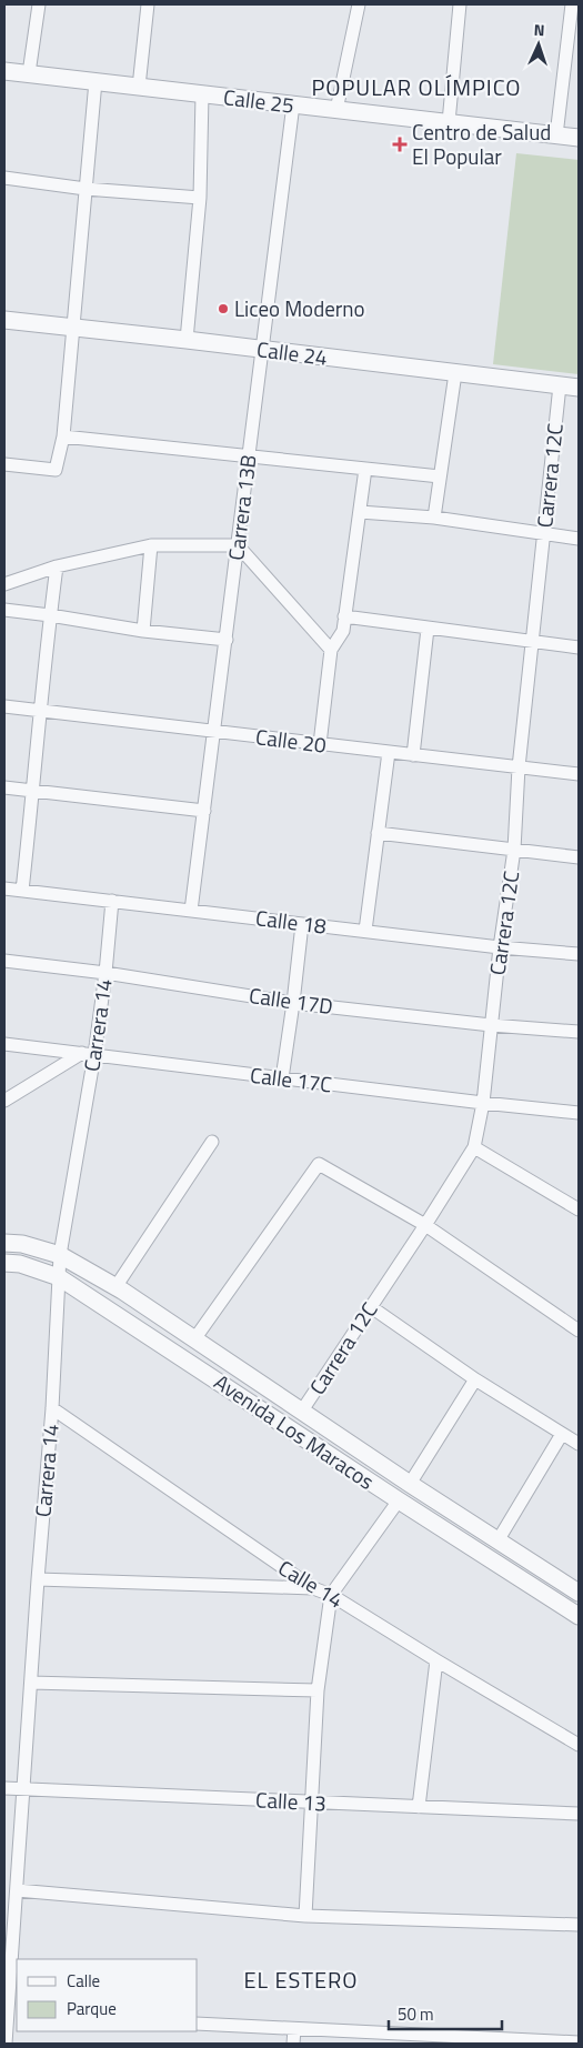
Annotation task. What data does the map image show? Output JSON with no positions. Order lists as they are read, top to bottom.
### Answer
{
  "streets": {
    "street": [
      "Calle 25",
      "Calle 24",
      "Carrera 12C",
      "Carrera 13B",
      "Calle 20",
      "Calle 18",
      "Calle 17D",
      "Carrera 14",
      "Calle 17C",
      "Avenida Los Maracos",
      "Calle 14",
      "Calle 13"
    ]
  },
  "crossings": [
    ["Calle 25", "Carrera 13B"],
    ["Calle 24", "Carrera 12C"],
    ["Calle 24", "Carrera 13B"],
    ["Carrera 12C", "Calle 20"],
    ["Carrera 12C", "Calle 18"],
    ["Carrera 12C", "Calle 17D"],
    ["Carrera 12C", "Calle 17C"],
    ["Carrera 12C", "Avenida Los Maracos"],
    ["Carrera 13B", "Calle 20"],
    ["Carrera 13B", "Calle 18"],
    ["Calle 18", "Carrera 14"],
    ["Calle 17D", "Carrera 14"],
    ["Carrera 14", "Calle 17C"],
    ["Carrera 14", "Avenida Los Maracos"],
    ["Carrera 14", "Calle 14"],
    ["Carrera 14", "Calle 13"]
  ],
  "districts": ["POPULAR OLÍMPICO", "EL ESTERO"],
  "places": {
    "health": ["Centro de Salud El Popular"],
    "other": ["Liceo Moderno"]
  },
  "legend": ["Calle", "Parque"],
  "scale_bar": "50 m",
  "north": "top"
}
